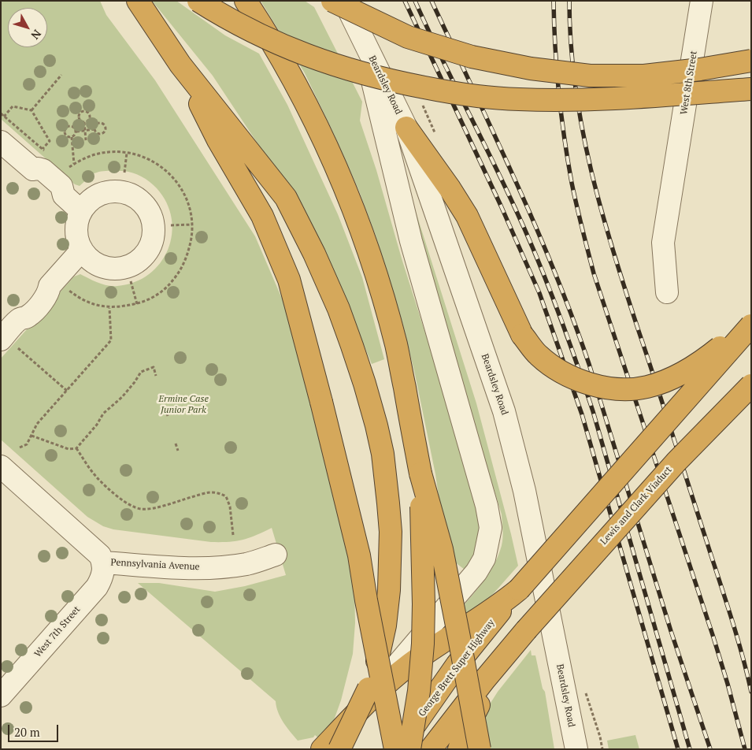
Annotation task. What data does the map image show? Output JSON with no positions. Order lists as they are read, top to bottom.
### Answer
{
  "streets": {
    "highway": ["Lewis and Clark Viaduct", "George Brett Super Highway"],
    "street": [
      "West 8th Street",
      "Beardsley Road",
      "Pennsylvania Avenue",
      "West 7th Street"
    ]
  },
  "crossings": [
    ["Pennsylvania Avenue", "West 7th Street"]
  ],
  "parks": ["Ermine Case Junior Park"],
  "scale_bar": "20 m",
  "north": "bottom right"
}
